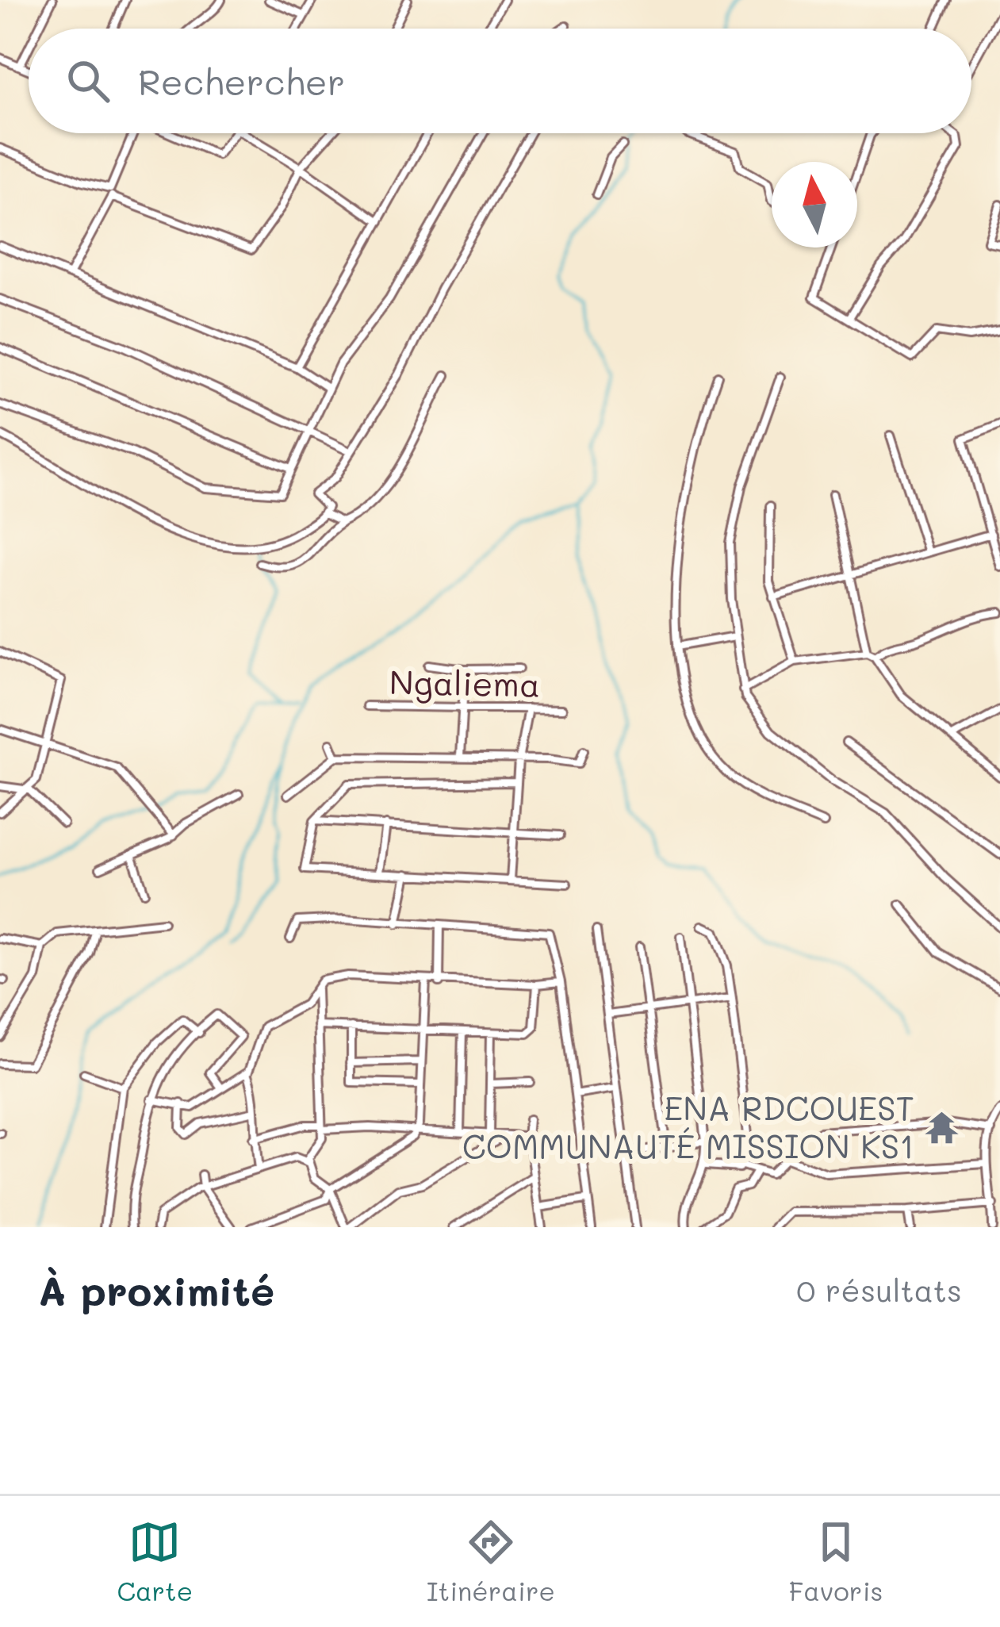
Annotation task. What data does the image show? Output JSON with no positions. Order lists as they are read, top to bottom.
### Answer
{
  "streets": {
    "street": ["Ngaliema"]
  },
  "places": {
    "temple": ["ENA RDCOUEST COMMUNAUTÉ MISSION KS1"]
  },
  "north": "top",
  "page": {
    "search": "Rechercher",
    "heading": ["À proximité", "0 résultats"],
    "nav": ["Carte", "Itinéraire", "Favoris"]
  }
}
